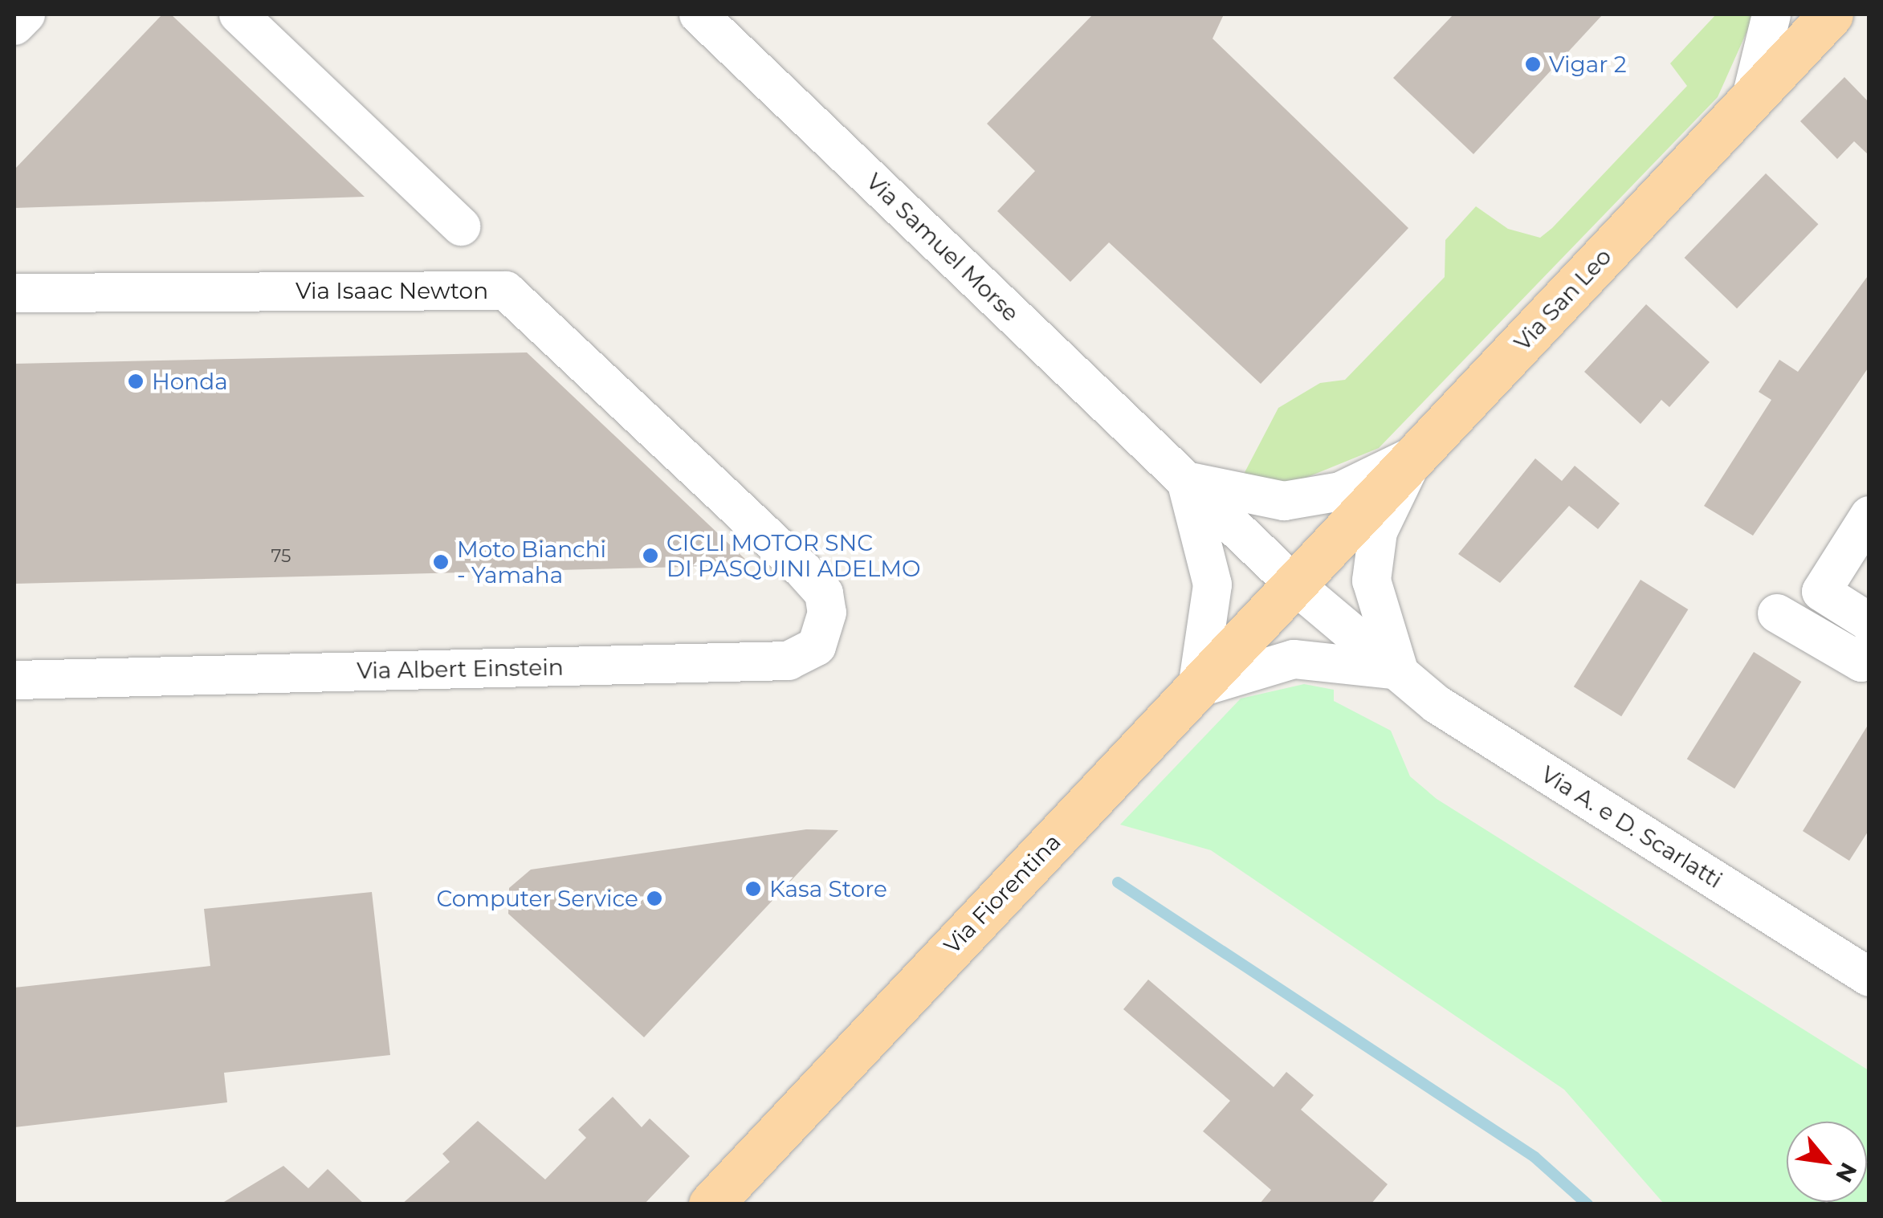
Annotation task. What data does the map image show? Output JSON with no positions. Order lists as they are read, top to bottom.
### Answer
{
  "streets": {
    "main road": ["Via San Leo", "Via Fiorentina"],
    "street": [
      "Via Samuel Morse",
      "Via Isaac Newton",
      "Via Albert Einstein",
      "Via A. e D. Scarlatti"
    ]
  },
  "crossings": [
    ["Via Samuel Morse", "Via San Leo"],
    ["Via Samuel Morse", "Via A. e D. Scarlatti"],
    ["Via Samuel Morse", "Via Fiorentina"],
    ["Via Isaac Newton", "Via Albert Einstein"],
    ["Via San Leo", "Via A. e D. Scarlatti"],
    ["Via San Leo", "Via Fiorentina"],
    ["Via A. e D. Scarlatti", "Via Fiorentina"]
  ],
  "places": [
    "Vigar 2",
    "Honda",
    "CICLI MOTOR SNC DI PASQUINI ADELMO",
    "Moto Bianchi - Yamaha",
    "Kasa Store",
    "Computer Service"
  ],
  "house_numbers": ["75"],
  "north": "bottom right"
}
